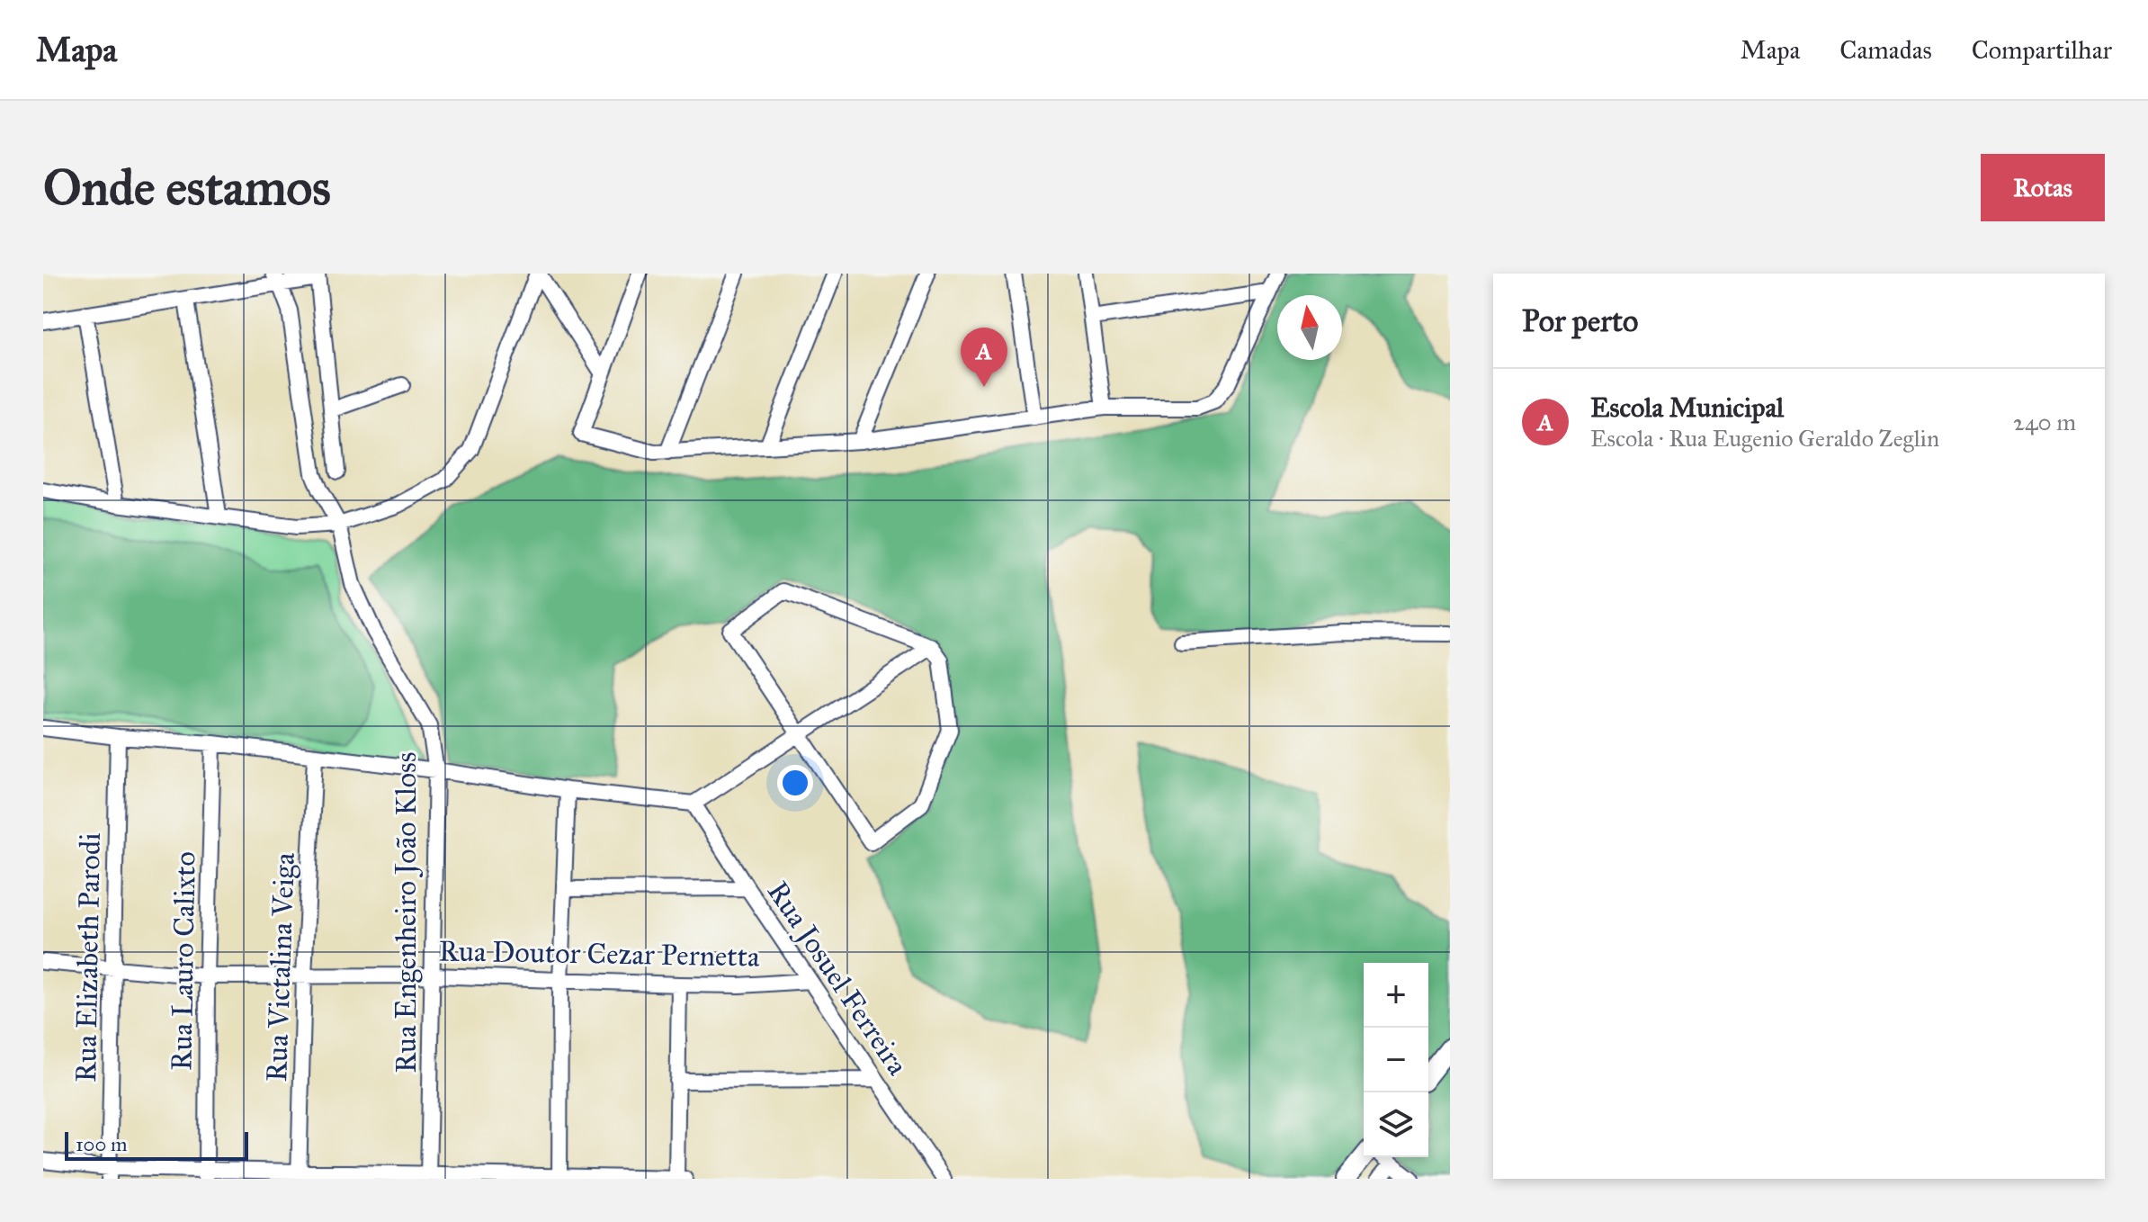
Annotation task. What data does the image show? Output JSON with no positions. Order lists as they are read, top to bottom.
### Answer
{
  "streets": {
    "street": [
      "Rua Engenheiro João Kloss",
      "Rua Doutor Cezar Pernetta",
      "Rua Elizabeth Parodi",
      "Rua Lauro Calixto",
      "Rua Victalina Veiga",
      "Rua Josuel Ferreira"
    ]
  },
  "crossings": [
    ["Rua Engenheiro João Kloss", "Rua Doutor Cezar Pernetta"],
    ["Rua Doutor Cezar Pernetta", "Rua Elizabeth Parodi"],
    ["Rua Doutor Cezar Pernetta", "Rua Lauro Calixto"],
    ["Rua Doutor Cezar Pernetta", "Rua Victalina Veiga"],
    ["Rua Doutor Cezar Pernetta", "Rua Josuel Ferreira"]
  ],
  "scale_bar": "100 m",
  "north": "top",
  "page": {
    "header": "Mapa",
    "nav": ["Mapa", "Camadas", "Compartilhar"],
    "buttons": "Rotas",
    "title": "Onde estamos",
    "heading": "Por perto",
    "pins": "A",
    "list": [
      {
        "mark": "A",
        "name": "Escola Municipal",
        "note": "Escola · Rua Eugenio Geraldo Zeglin",
        "value": "240 m"
      }
    ],
    "map_buttons": ["+", "−"],
    "scale": "100 m"
  }
}
